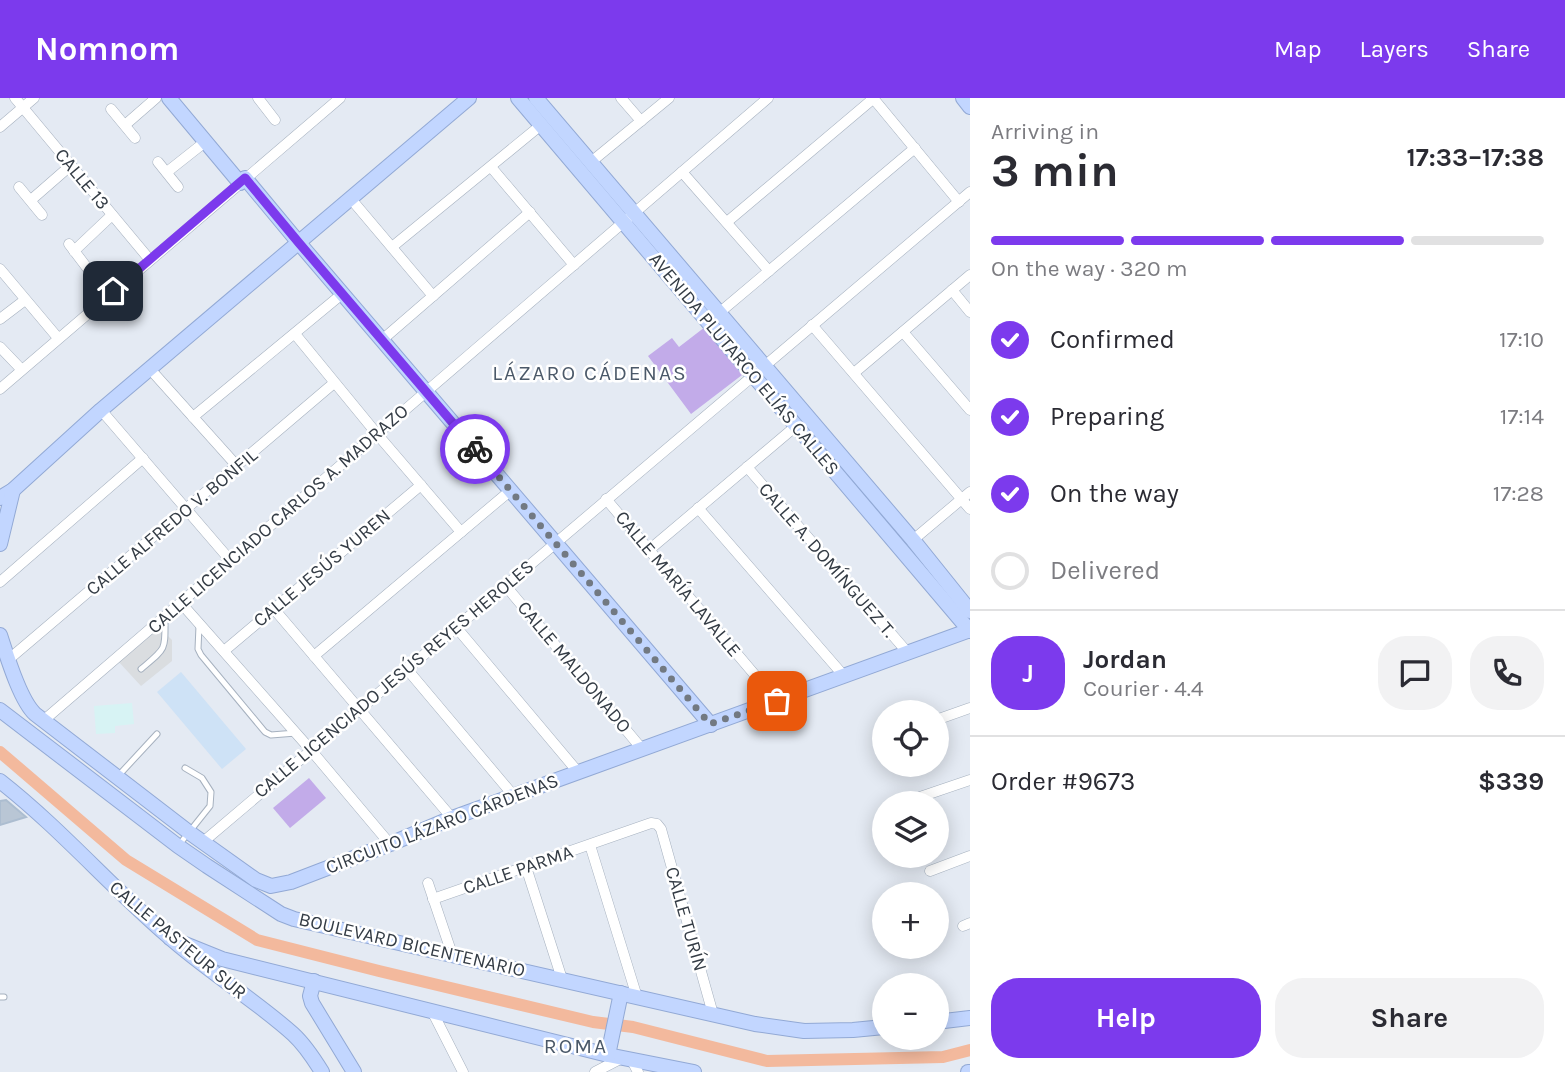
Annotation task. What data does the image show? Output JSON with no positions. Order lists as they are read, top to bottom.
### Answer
{
  "streets": {
    "street": [
      "CALLE 13",
      "AVENIDA PLUTARCO ELÍAS CALLES",
      "CALLE LICENCIADO CARLOS A. MADRAZO",
      "CALLE ALFREDO V. BONFIL",
      "CALLE A. DOMÍNGUEZ T.",
      "CALLE JESÚS YUREN",
      "CALLE MARÍA LAVALLE",
      "CALLE MALDONADO",
      "CALLE LICENCIADO JESÚS REYES HEROLES",
      "CIRCUITO LÁZARO CÁRDENAS",
      "CALLE PARMA",
      "CALLE TURÍN",
      "CALLE PASTEUR SUR",
      "BOULEVARD BICENTENARIO"
    ]
  },
  "crossings": [
    ["AVENIDA PLUTARCO ELÍAS CALLES", "CALLE LICENCIADO CARLOS A. MADRAZO"],
    ["AVENIDA PLUTARCO ELÍAS CALLES", "CALLE LICENCIADO JESÚS REYES HEROLES"],
    ["AVENIDA PLUTARCO ELÍAS CALLES", "CIRCUITO LÁZARO CÁRDENAS"],
    ["CALLE LICENCIADO CARLOS A. MADRAZO", "CIRCUITO LÁZARO CÁRDENAS"],
    ["CALLE ALFREDO V. BONFIL", "CIRCUITO LÁZARO CÁRDENAS"],
    ["CALLE A. DOMÍNGUEZ T.", "CIRCUITO LÁZARO CÁRDENAS"],
    ["CALLE MARÍA LAVALLE", "CALLE LICENCIADO JESÚS REYES HEROLES"],
    ["CALLE MARÍA LAVALLE", "CIRCUITO LÁZARO CÁRDENAS"],
    ["CALLE MALDONADO", "CALLE LICENCIADO JESÚS REYES HEROLES"],
    ["CALLE MALDONADO", "CIRCUITO LÁZARO CÁRDENAS"],
    ["CALLE LICENCIADO JESÚS REYES HEROLES", "CIRCUITO LÁZARO CÁRDENAS"],
    ["CALLE PARMA", "CALLE TURÍN"],
    ["CALLE TURÍN", "BOULEVARD BICENTENARIO"]
  ],
  "districts": ["LÁZARO CÁDENAS", "ROMA"],
  "page": {
    "header": "Nomnom",
    "nav": ["Map", "Layers", "Share"],
    "heading": ["3 min", "Arriving in", "17:33–17:38"],
    "panel": [
      "Jordan",
      "Courier · 4.4",
      "Order #9673",
      "$339"
    ],
    "bar": "On the way · 320 m",
    "list": [
      ["Confirmed", "17:10"],
      ["Preparing", "17:14"],
      ["On the way", "17:28"],
      "Delivered"
    ],
    "round": "J",
    "map_buttons": ["+", "−"],
    "buttons": ["Help", "Share"]
  }
}
